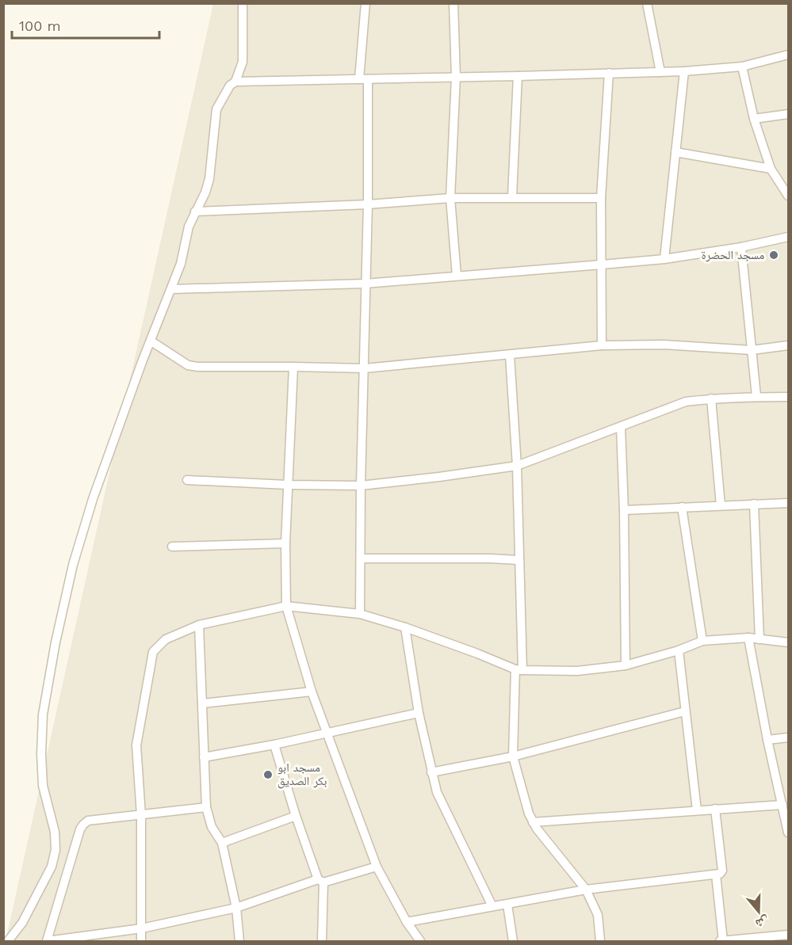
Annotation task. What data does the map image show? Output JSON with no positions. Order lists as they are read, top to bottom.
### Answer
{
  "places": ["مسجد الحضرة", "مسجد ابو بكر الصديق"],
  "scale_bar": "100 m",
  "north": "bottom"
}
